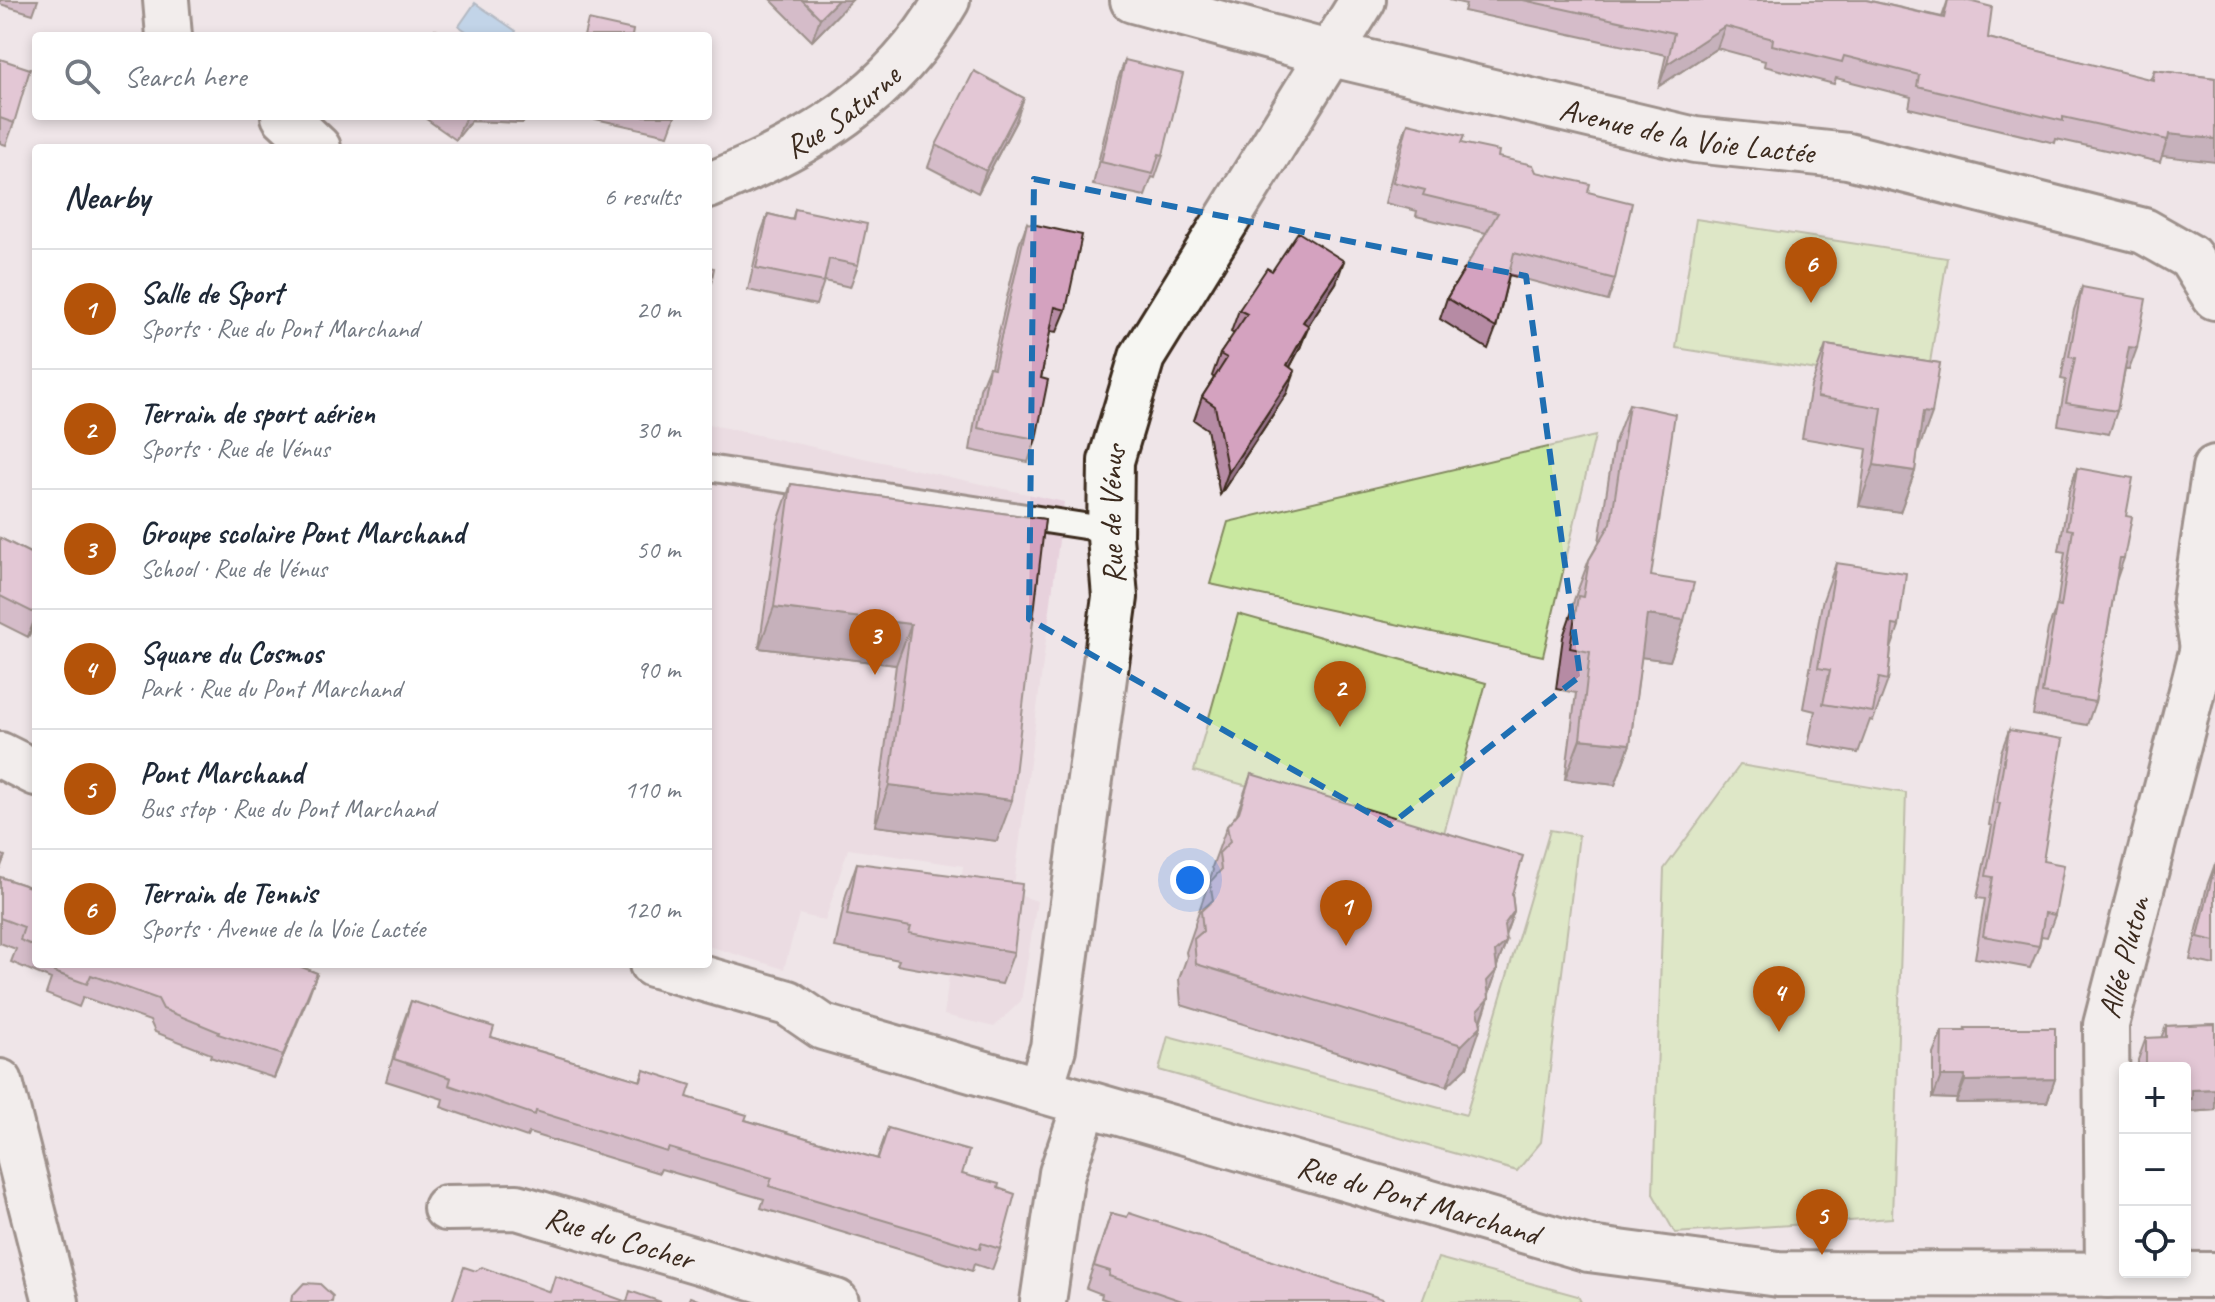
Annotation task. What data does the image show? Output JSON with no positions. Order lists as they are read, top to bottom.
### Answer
{
  "streets": {
    "street": [
      "Rue Saturne",
      "Avenue de la Voie Lactée",
      "Rue de Vénus",
      "Allée Pluton",
      "Rue du Pont Marchand",
      "Rue du Cocher"
    ]
  },
  "crossings": [
    ["Avenue de la Voie Lactée", "Rue de Vénus"],
    ["Rue de Vénus", "Rue du Pont Marchand"],
    ["Allée Pluton", "Rue du Pont Marchand"]
  ],
  "page": {
    "search": "Search here",
    "heading": ["Nearby", "6 results"],
    "pins": [
      "6",
      "3",
      "2",
      "1",
      "4",
      "5"
    ],
    "list": [
      {
        "mark": "1",
        "name": "Salle de Sport",
        "note": "Sports · Rue du Pont Marchand",
        "value": "20 m"
      },
      {
        "mark": "2",
        "name": "Terrain de sport aérien",
        "note": "Sports · Rue de Vénus",
        "value": "30 m"
      },
      {
        "mark": "3",
        "name": "Groupe scolaire Pont Marchand",
        "note": "School · Rue de Vénus",
        "value": "50 m"
      },
      {
        "mark": "4",
        "name": "Square du Cosmos",
        "note": "Park · Rue du Pont Marchand",
        "value": "90 m"
      },
      {
        "mark": "5",
        "name": "Pont Marchand",
        "note": "Bus stop · Rue du Pont Marchand",
        "value": "110 m"
      },
      {
        "mark": "6",
        "name": "Terrain de Tennis",
        "note": "Sports · Avenue de la Voie Lactée",
        "value": "120 m"
      }
    ],
    "map_buttons": ["+", "−"]
  }
}
